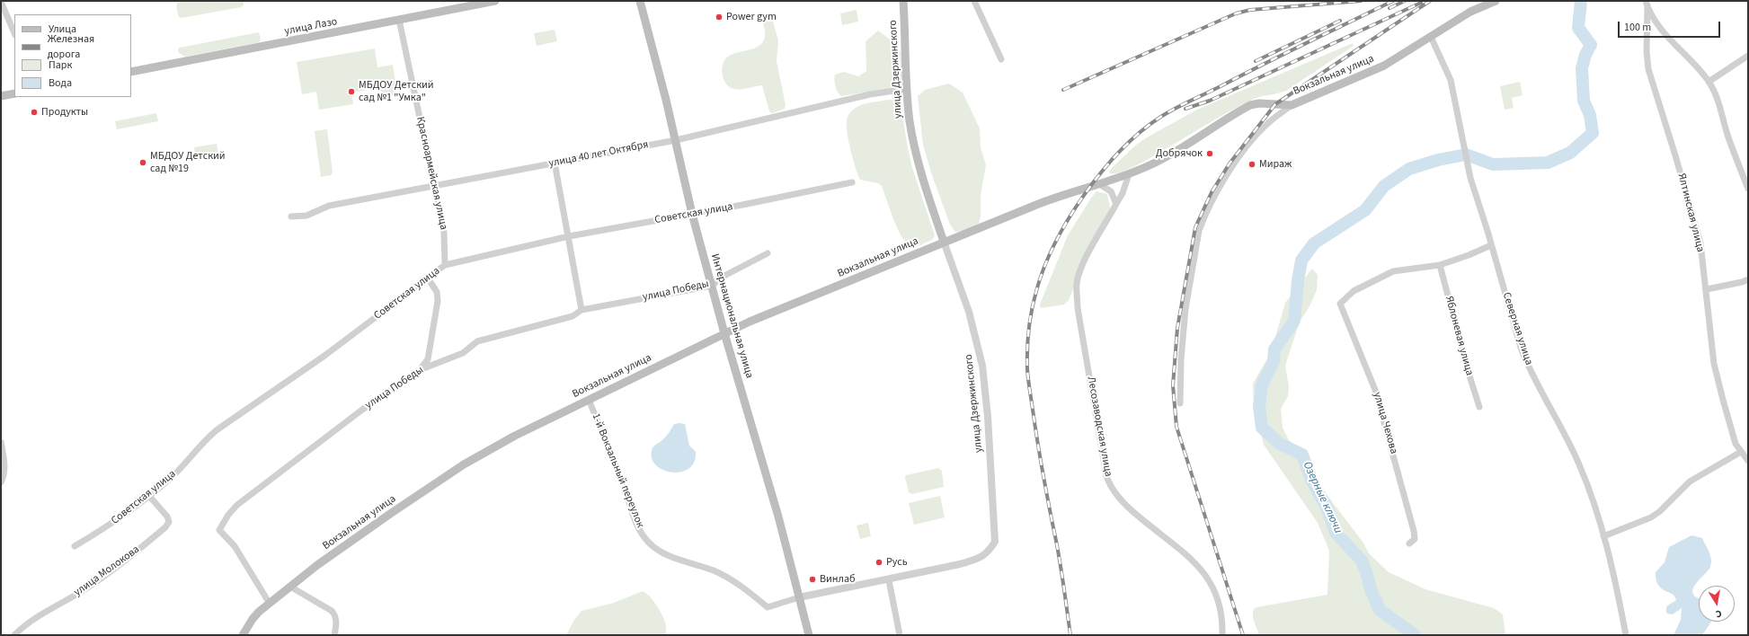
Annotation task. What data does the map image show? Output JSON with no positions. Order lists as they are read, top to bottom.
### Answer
{
  "streets": {
    "main road": [
      "улица Лазо",
      "улица Дзержинского",
      "Вокзальная улица",
      "Интернациональная улица"
    ],
    "street": [
      "улица 40 лет Октября",
      "Красноармейская улица",
      "Ялтинская улица",
      "Советская улица",
      "улица Победы",
      "Северная улица",
      "Яблоневая улица",
      "улица Чехова",
      "Лесозаводская улица",
      "1-й Вокзальный переулок",
      "улица Молокова"
    ]
  },
  "crossings": [
    ["улица Лазо", "Красноармейская улица"],
    ["улица Дзержинского", "Вокзальная улица"],
    ["улица Дзержинского", "улица 40 лет Октября"],
    ["улица Дзержинского", "Интернациональная улица"],
    ["улица Дзержинского", "1-й Вокзальный переулок"],
    ["Вокзальная улица", "улица Победы"],
    ["Вокзальная улица", "Интернациональная улица"],
    ["Вокзальная улица", "Северная улица"],
    ["Вокзальная улица", "Лесозаводская улица"],
    ["Вокзальная улица", "1-й Вокзальный переулок"],
    ["улица 40 лет Октября", "Красноармейская улица"],
    ["улица 40 лет Октября", "Интернациональная улица"],
    ["Красноармейская улица", "Советская улица"],
    ["Советская улица", "Интернациональная улица"],
    ["Советская улица", "улица Молокова"],
    ["улица Победы", "Интернациональная улица"],
    ["Интернациональная улица", "1-й Вокзальный переулок"],
    ["Яблоневая улица", "улица Чехова"]
  ],
  "water": ["Озерные ключи"],
  "places": [
    "Power gym",
    "МБДОУ Детский сад №1 \"Умка\"",
    "Продукты",
    "Добрячок",
    "МБДОУ Детский сад №19",
    "Мираж",
    "Русь",
    "Винлаб"
  ],
  "legend": [
    "Улица",
    "Железная дорога",
    "Парк",
    "Вода"
  ],
  "scale_bar": "100 m",
  "north": "bottom"
}
